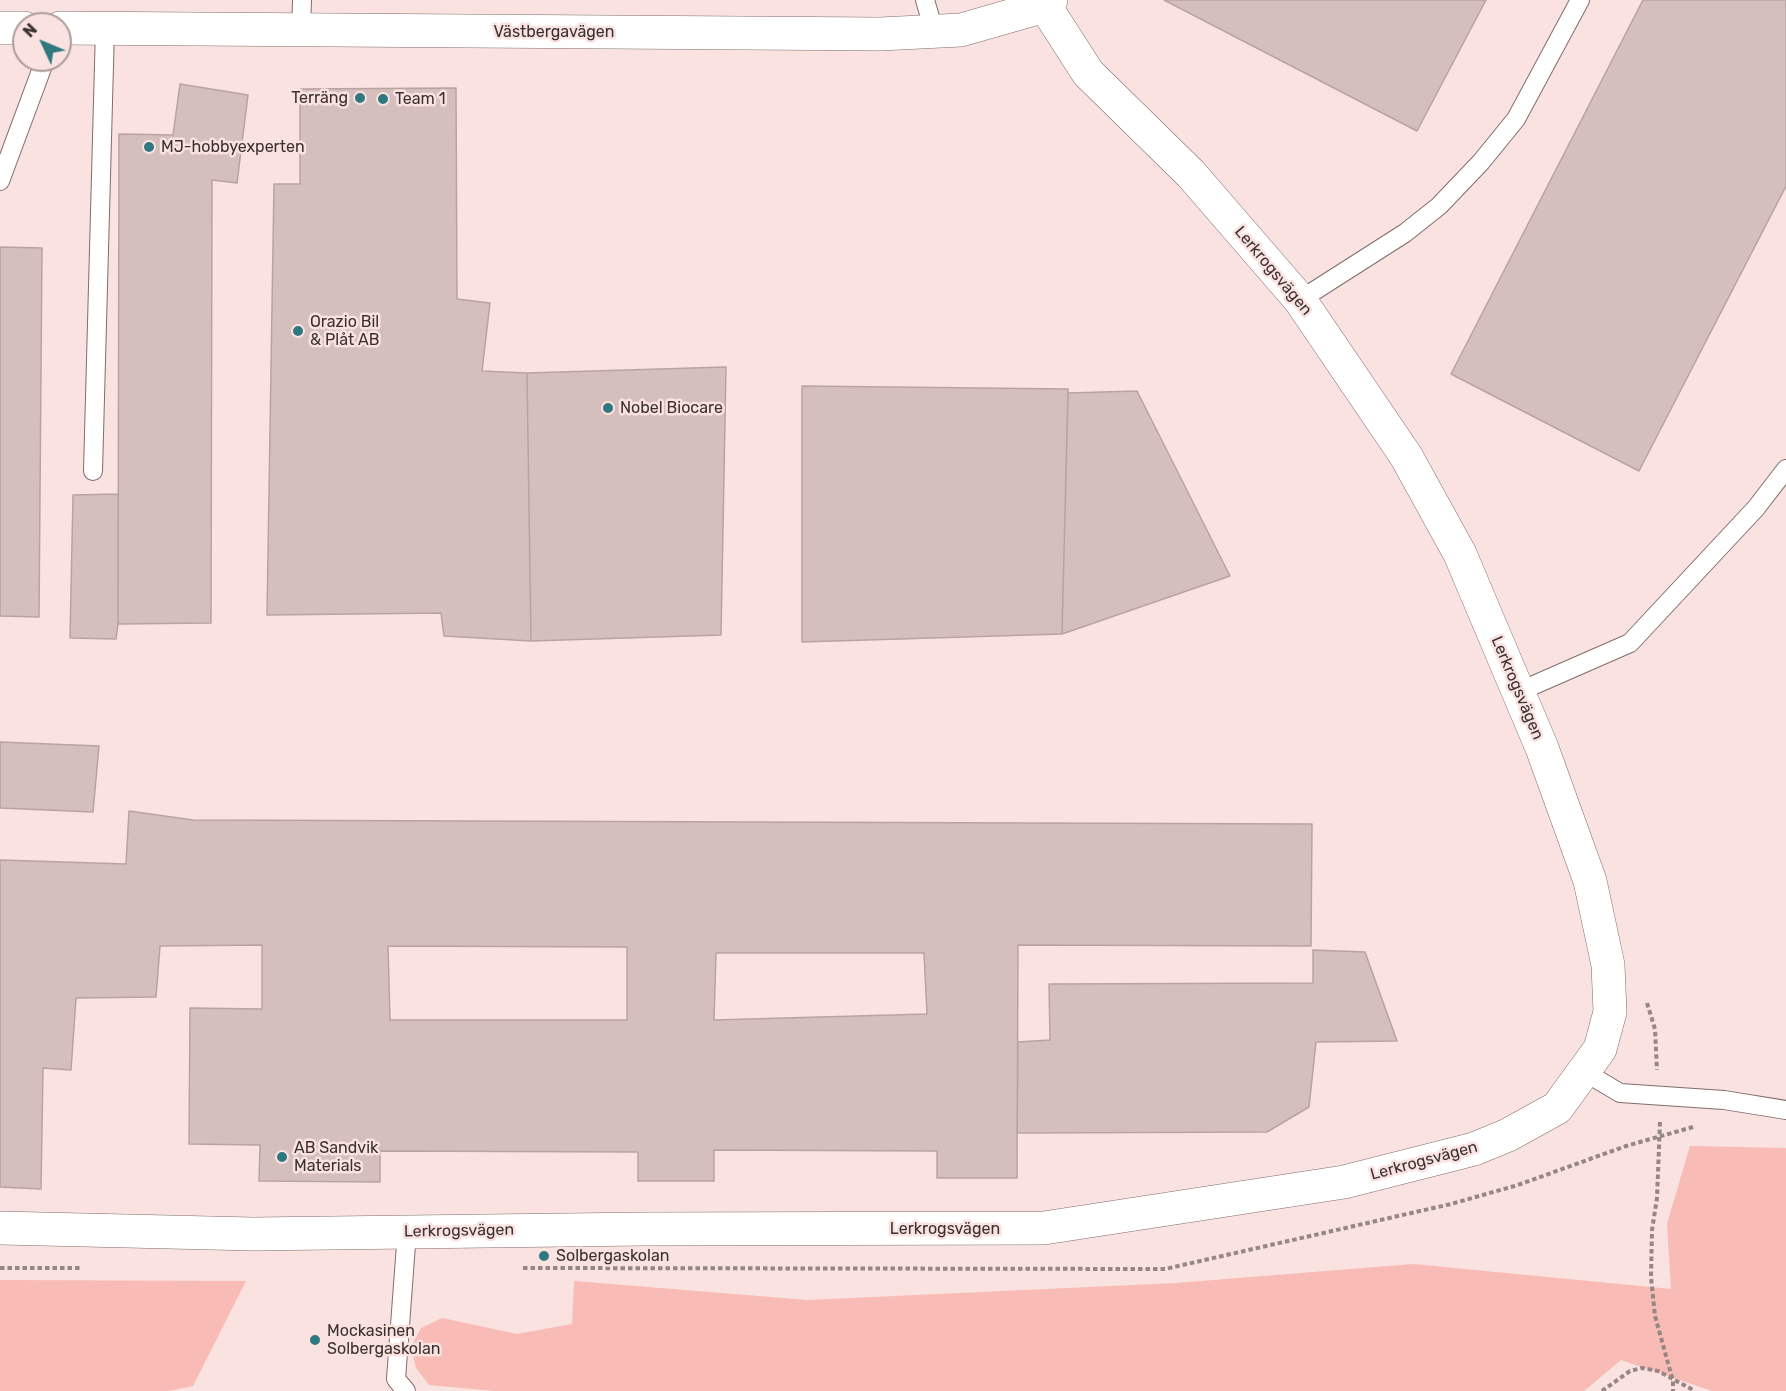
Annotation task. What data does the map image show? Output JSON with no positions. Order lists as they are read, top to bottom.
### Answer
{
  "streets": {
    "street": ["Västbergavägen", "Lerkrogsvägen"]
  },
  "crossings": [
    ["Västbergavägen", "Lerkrogsvägen"]
  ],
  "places": [
    "Terräng",
    "Team 1",
    "MJ-hobbyexperten",
    "Orazio Bil & Plåt AB",
    "Nobel Biocare",
    "AB Sandvik Materials",
    "Solbergaskolan",
    "Mockasinen Solbergaskolan"
  ],
  "north": "top left"
}
